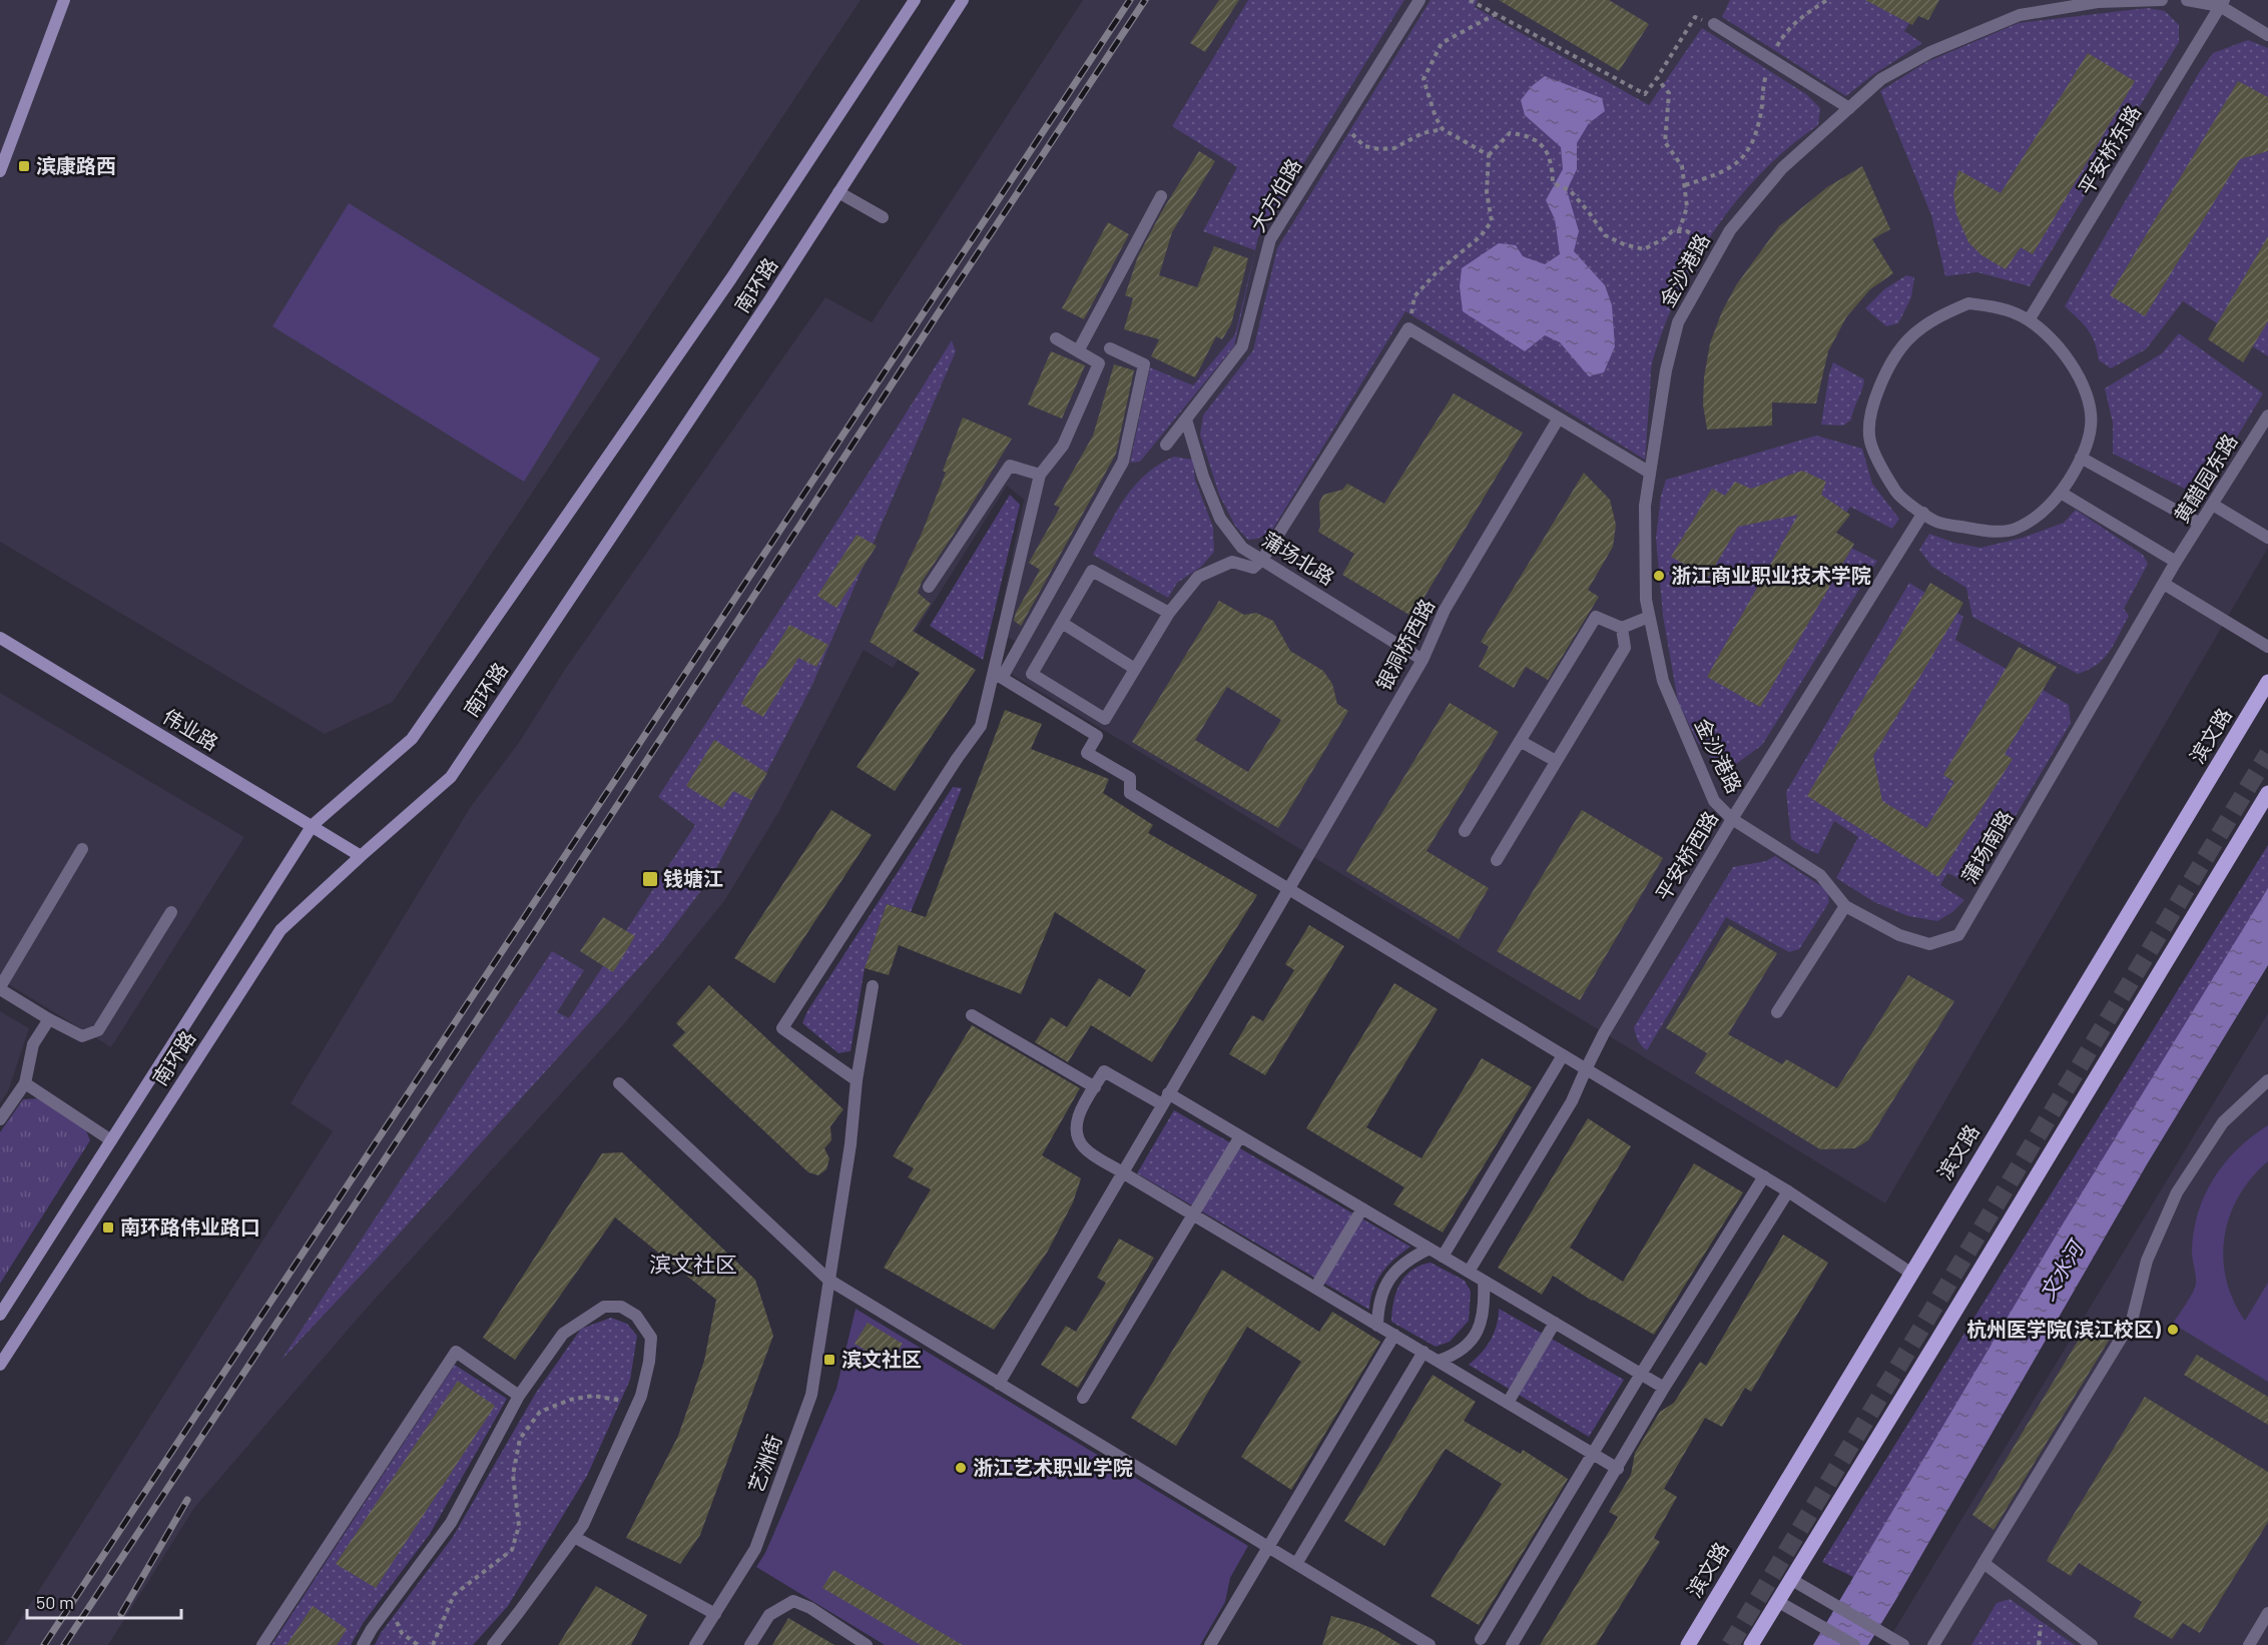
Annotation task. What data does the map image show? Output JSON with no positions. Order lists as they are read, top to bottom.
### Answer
{
  "streets": {
    "main road": ["南环路", "伟业路", "滨文路"],
    "street": [
      "平安桥东路",
      "大方伯路",
      "金沙港路",
      "黄醋园东路",
      "蒲场北路",
      "银洞桥西路",
      "蒲场南路",
      "平安桥西路",
      "艺洲街"
    ]
  },
  "crossings": [
    ["大方伯路", "蒲场北路"],
    ["金沙港路", "蒲场南路"],
    ["金沙港路", "平安桥西路"],
    ["南环路", "伟业路"],
    ["黄醋园东路", "蒲场南路"],
    ["蒲场北路", "银洞桥西路"]
  ],
  "districts": ["滨文社区"],
  "water": ["文水河"],
  "places": {
    "transit": [
      "滨康路西",
      "钱塘江",
      "南环路伟业路口",
      "滨文社区"
    ],
    "other": ["浙江商业职业技术学院", "杭州医学院(滨江校区)", "浙江艺术职业学院"]
  },
  "scale_bar": "50 m"
}
